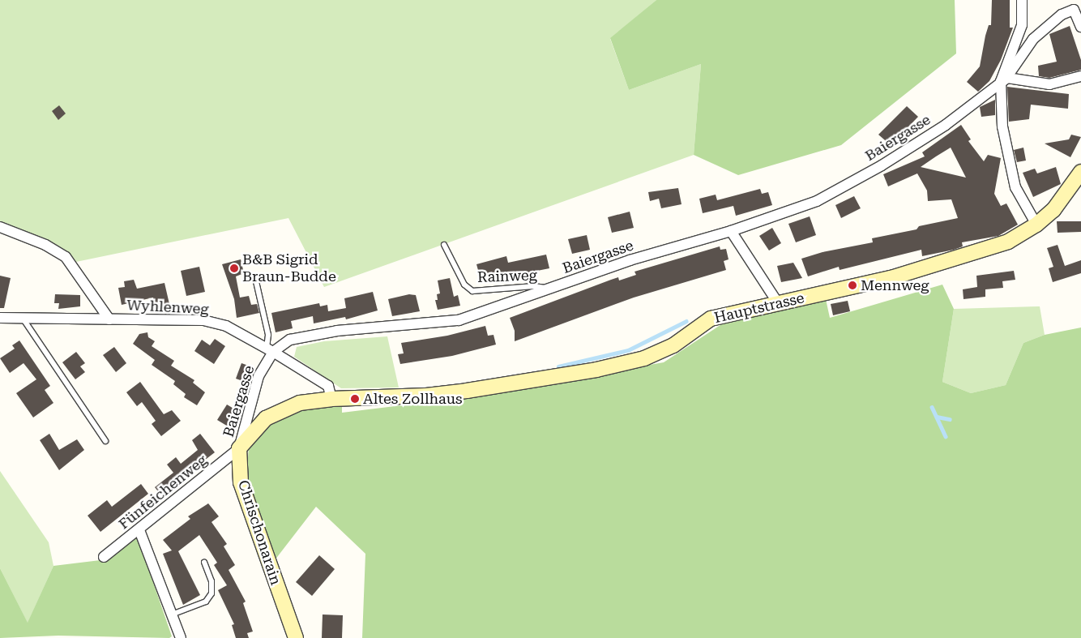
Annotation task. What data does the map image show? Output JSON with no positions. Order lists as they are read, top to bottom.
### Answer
{
  "streets": {
    "street": [
      "Baiergasse",
      "Wyhlenweg",
      "Hauptstrasse",
      "Fünfeichenweg",
      "Chrischonarain"
    ],
    "lane": ["Rainweg"]
  },
  "crossings": [
    ["Baiergasse", "Rainweg"],
    ["Baiergasse", "Wyhlenweg"],
    ["Baiergasse", "Fünfeichenweg"],
    ["Baiergasse", "Chrischonarain"],
    ["Wyhlenweg", "Hauptstrasse"],
    ["Fünfeichenweg", "Chrischonarain"]
  ],
  "places": ["B&B Sigrid Braun-Budde", "Mennweg", "Altes Zollhaus"]
}
